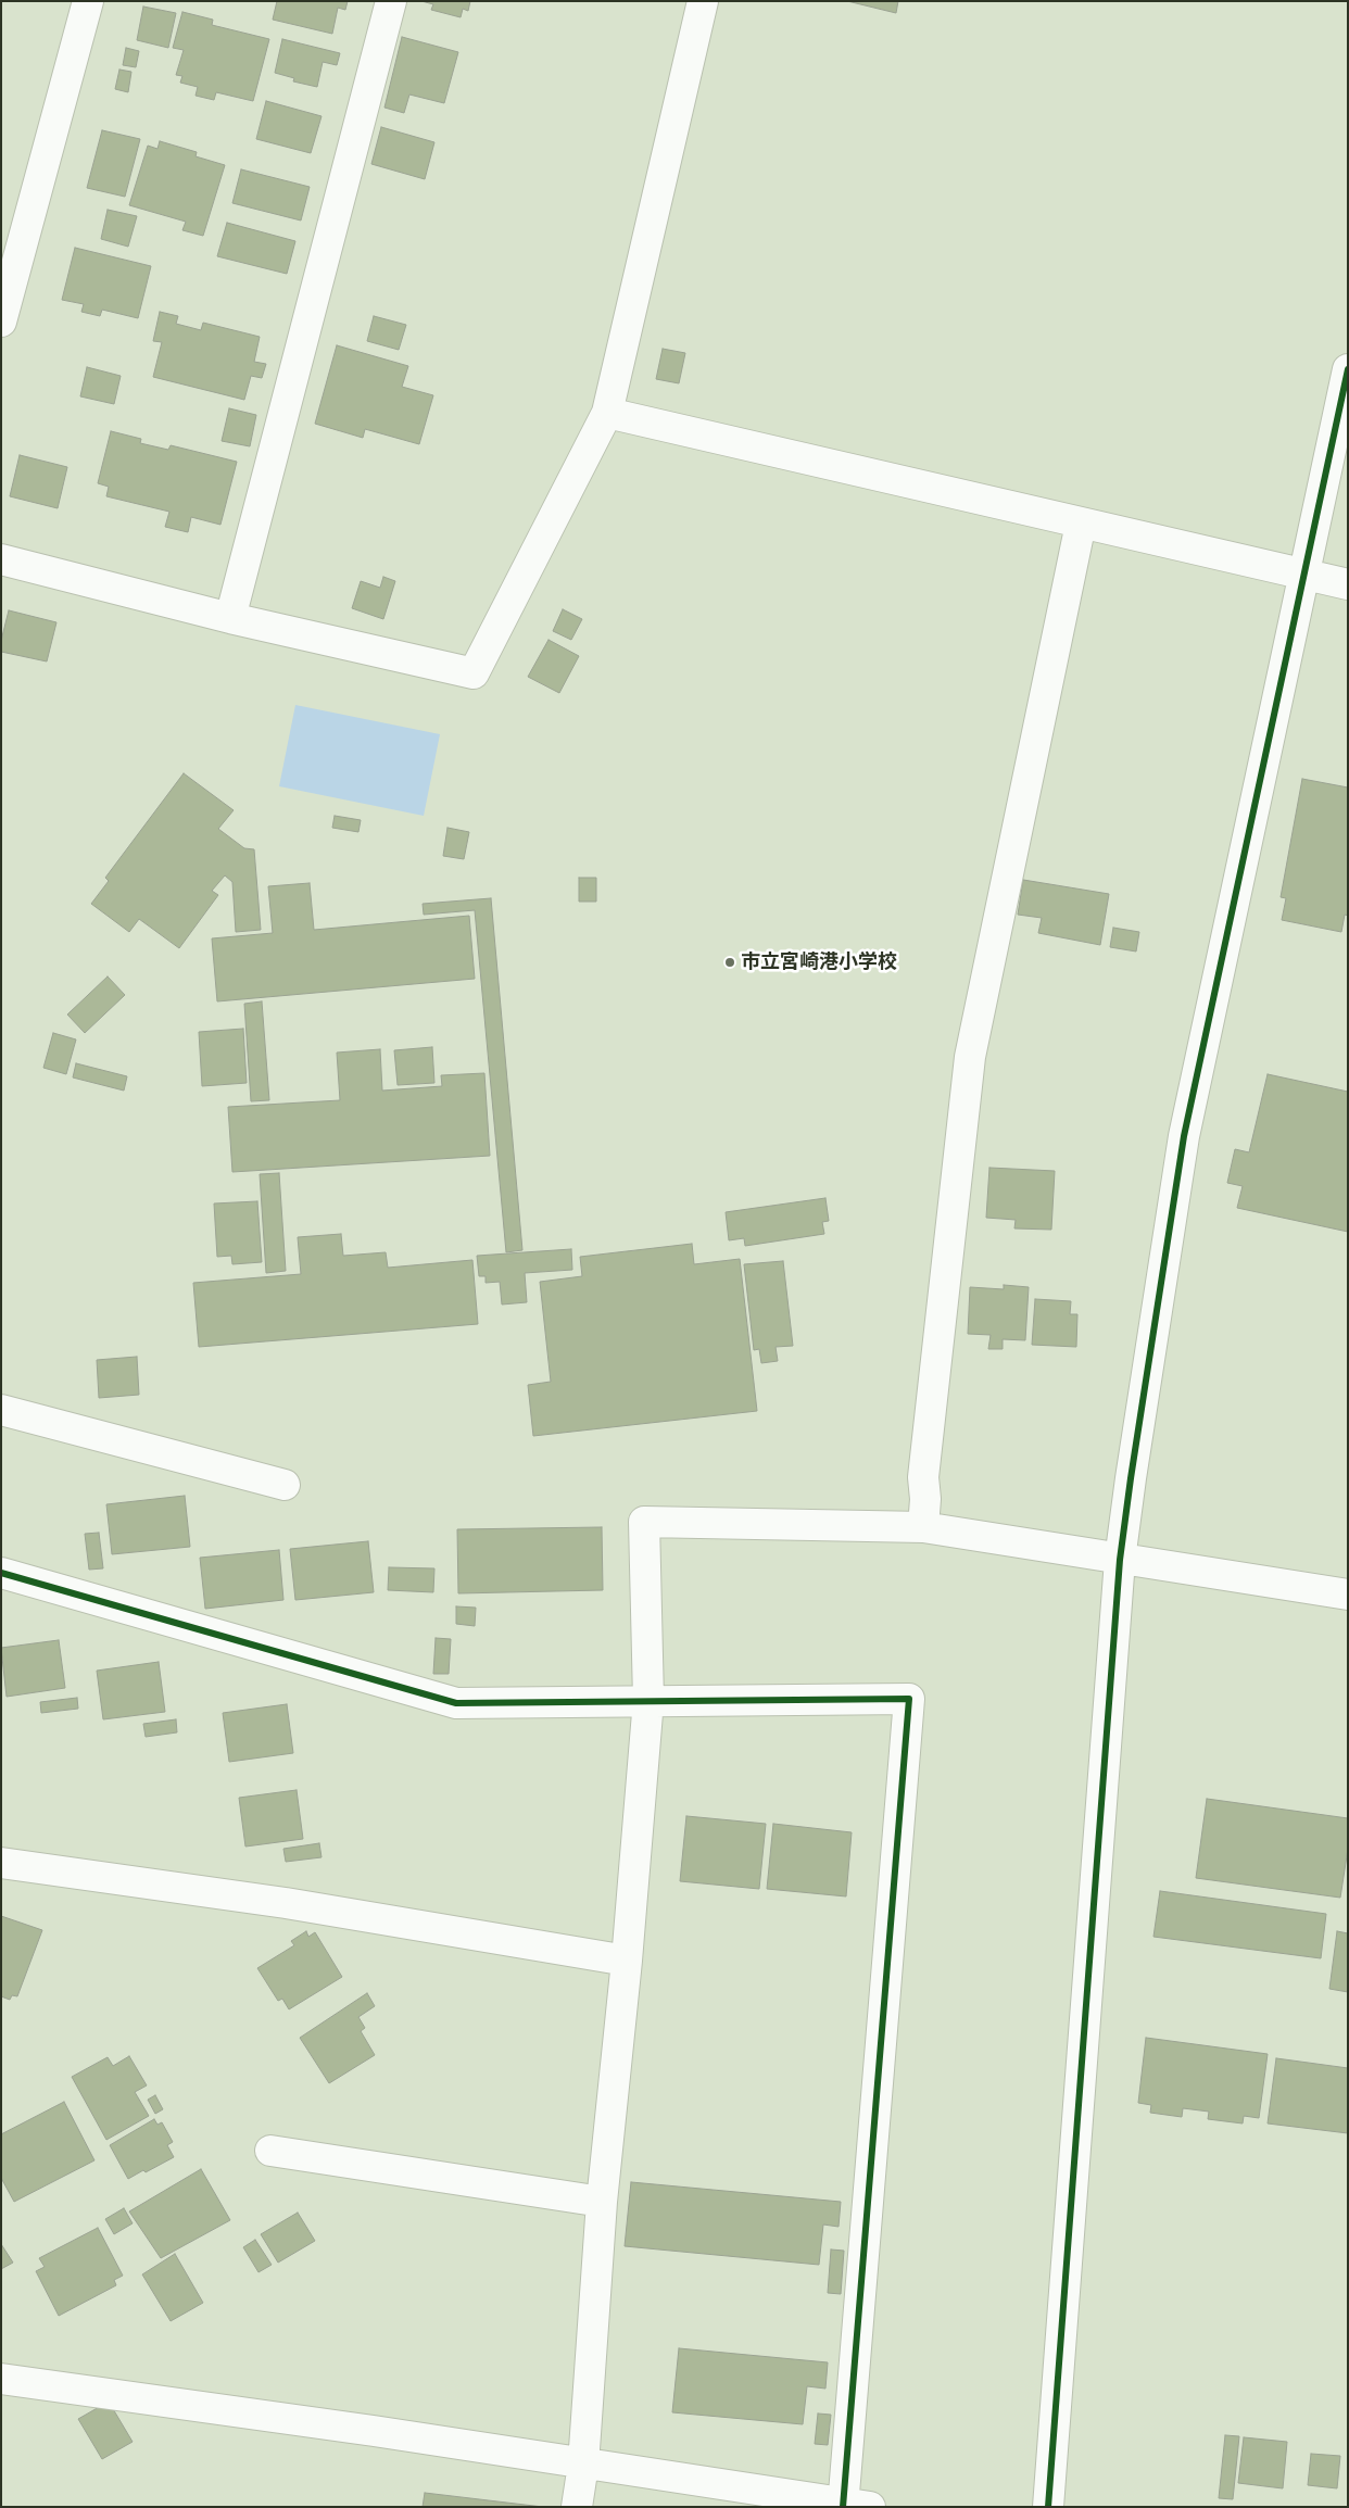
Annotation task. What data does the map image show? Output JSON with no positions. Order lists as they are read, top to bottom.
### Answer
{
  "places": ["市立宮崎港小学校"]
}
